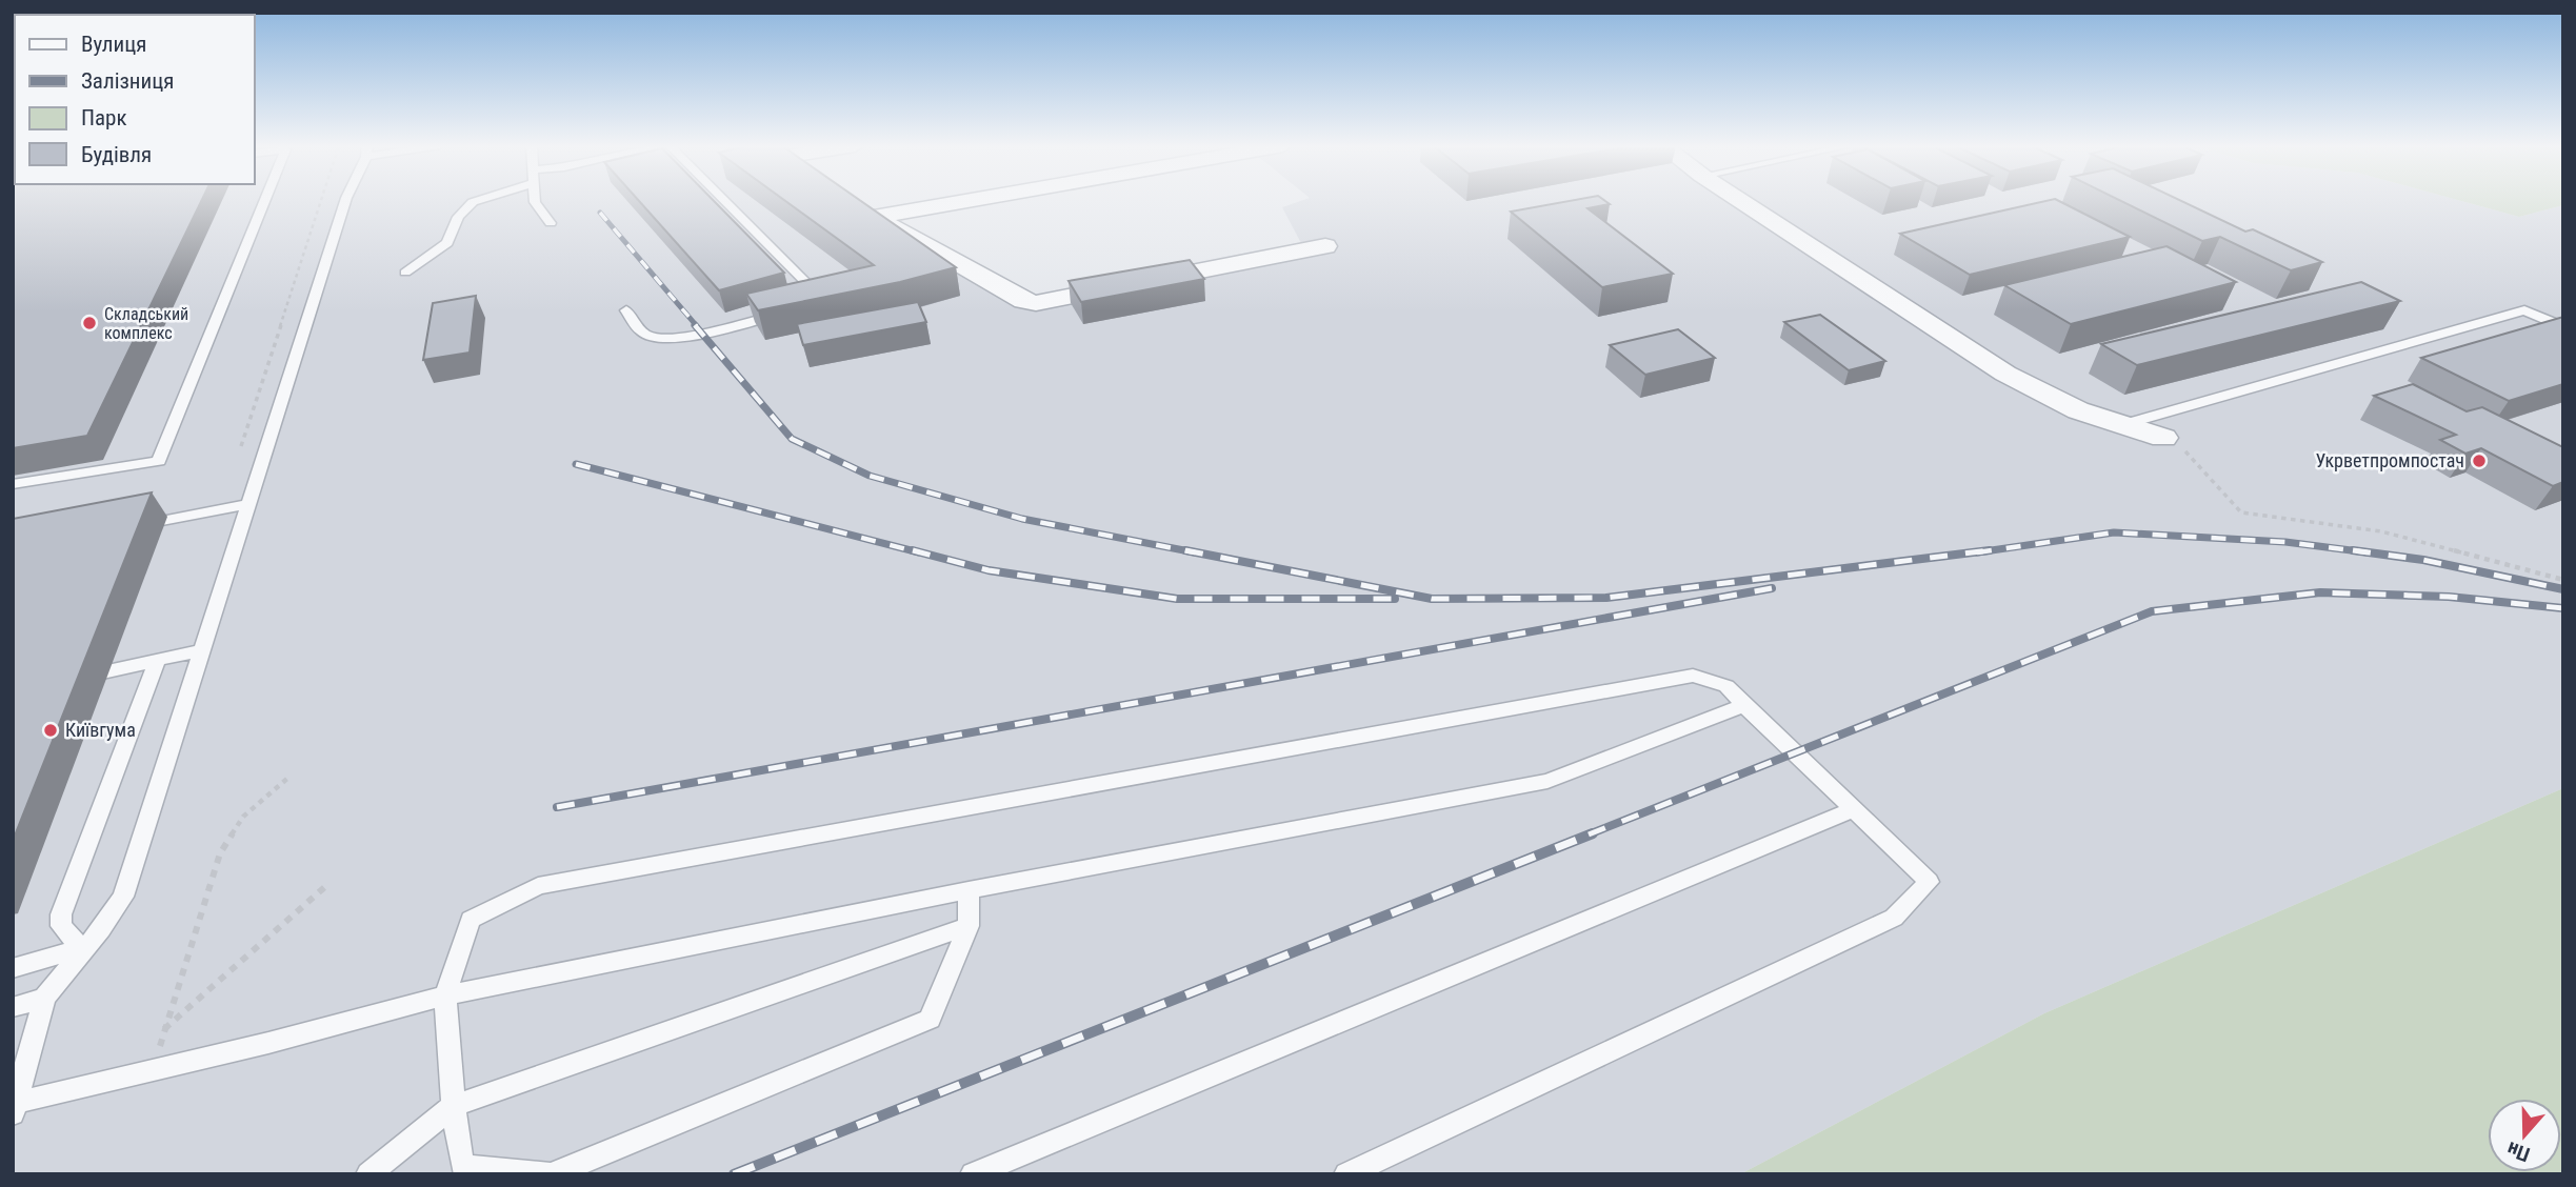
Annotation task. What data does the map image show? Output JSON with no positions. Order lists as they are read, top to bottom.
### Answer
{
  "places": ["Складський комплекс", "Укрветпромпостач", "Київгума"],
  "legend": [
    "Вулиця",
    "Залізниця",
    "Парк",
    "Будівля"
  ],
  "north": "bottom"
}
